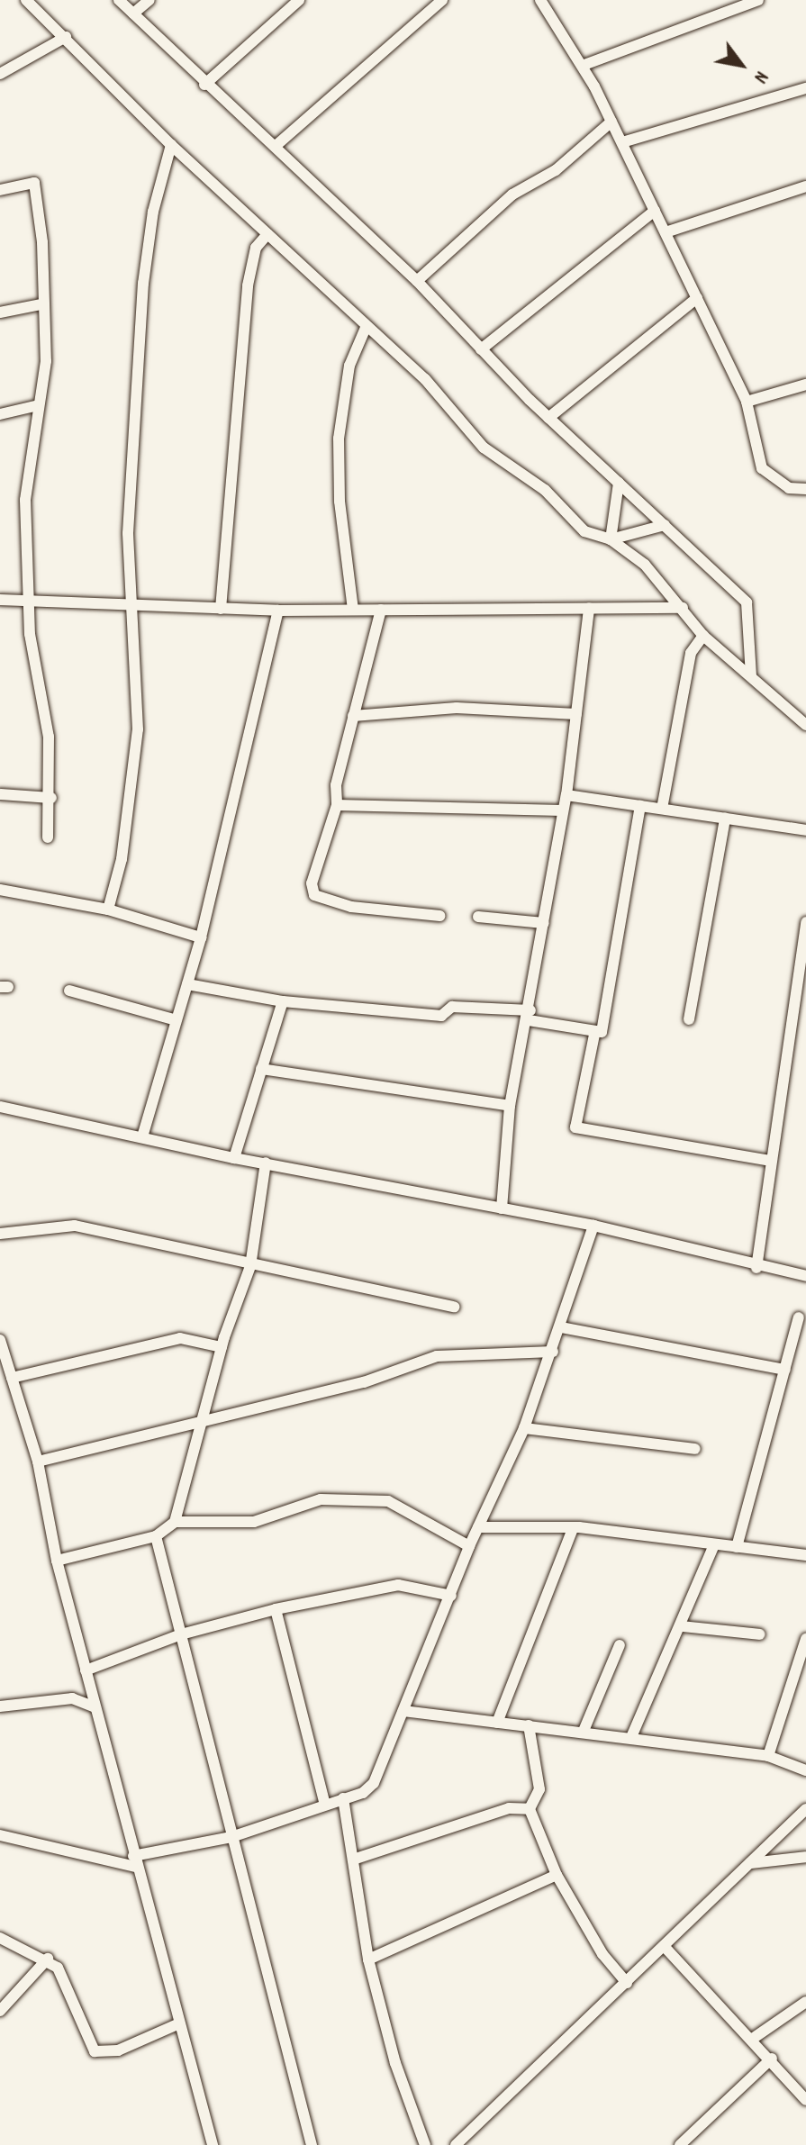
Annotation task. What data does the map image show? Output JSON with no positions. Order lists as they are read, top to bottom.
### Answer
{
  "north": "bottom right"
}
